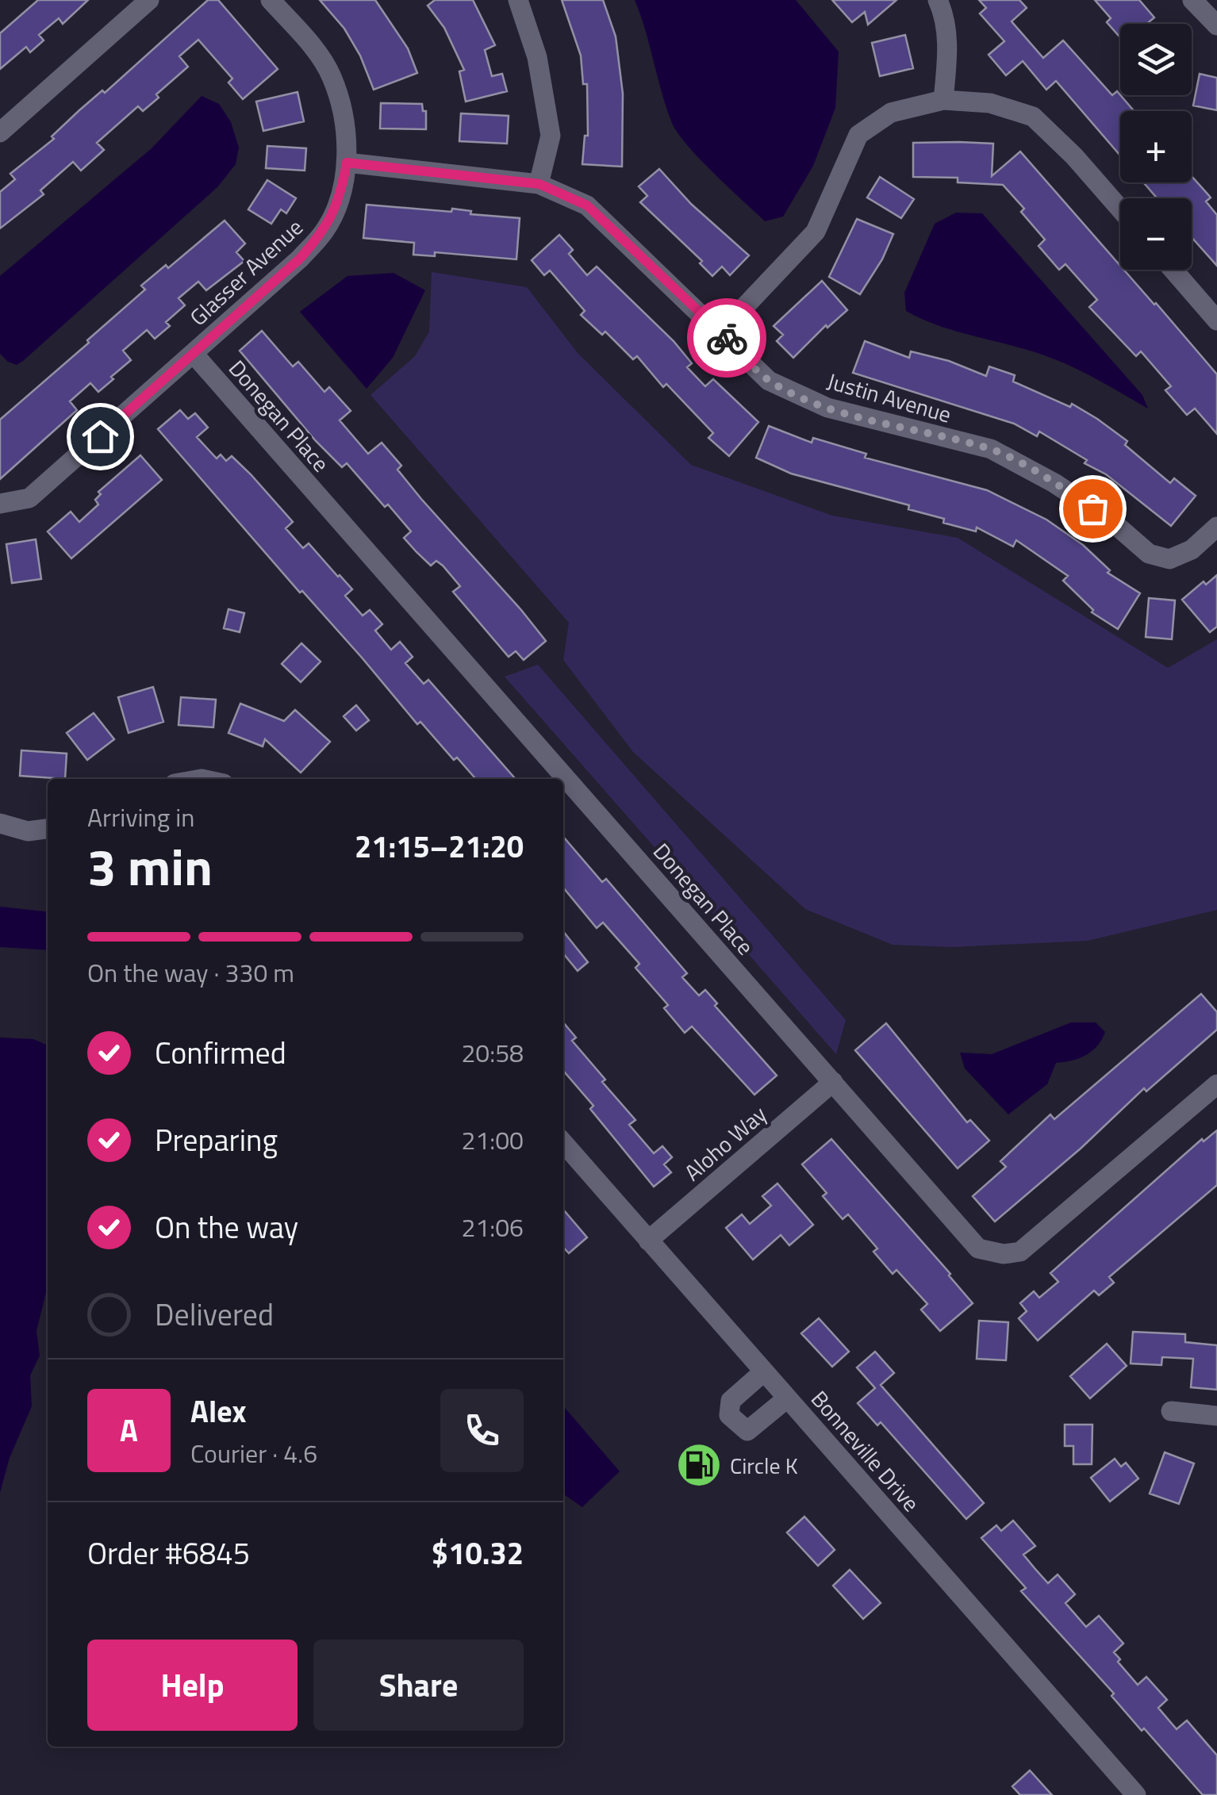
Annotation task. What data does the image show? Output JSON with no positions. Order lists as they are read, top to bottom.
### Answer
{
  "streets": {
    "street": [
      "Glasser Avenue",
      "Justin Avenue",
      "Donegan Place",
      "Aloho Way",
      "Bonneville Drive"
    ]
  },
  "crossings": [
    ["Glasser Avenue", "Justin Avenue"],
    ["Glasser Avenue", "Donegan Place"],
    ["Donegan Place", "Aloho Way"],
    ["Aloho Way", "Bonneville Drive"]
  ],
  "places": {
    "fuel station": ["Circle K"]
  },
  "page": {
    "map_buttons": ["+", "−"],
    "heading": ["3 min", "Arriving in", "21:15–21:20"],
    "panel": [
      "Alex",
      "Courier · 4.6",
      "Order #6845",
      "$10.32"
    ],
    "bar": "On the way · 330 m",
    "list": [
      ["Confirmed", "20:58"],
      ["Preparing", "21:00"],
      ["On the way", "21:06"],
      "Delivered"
    ],
    "round": "A",
    "buttons": ["Help", "Share"]
  }
}
